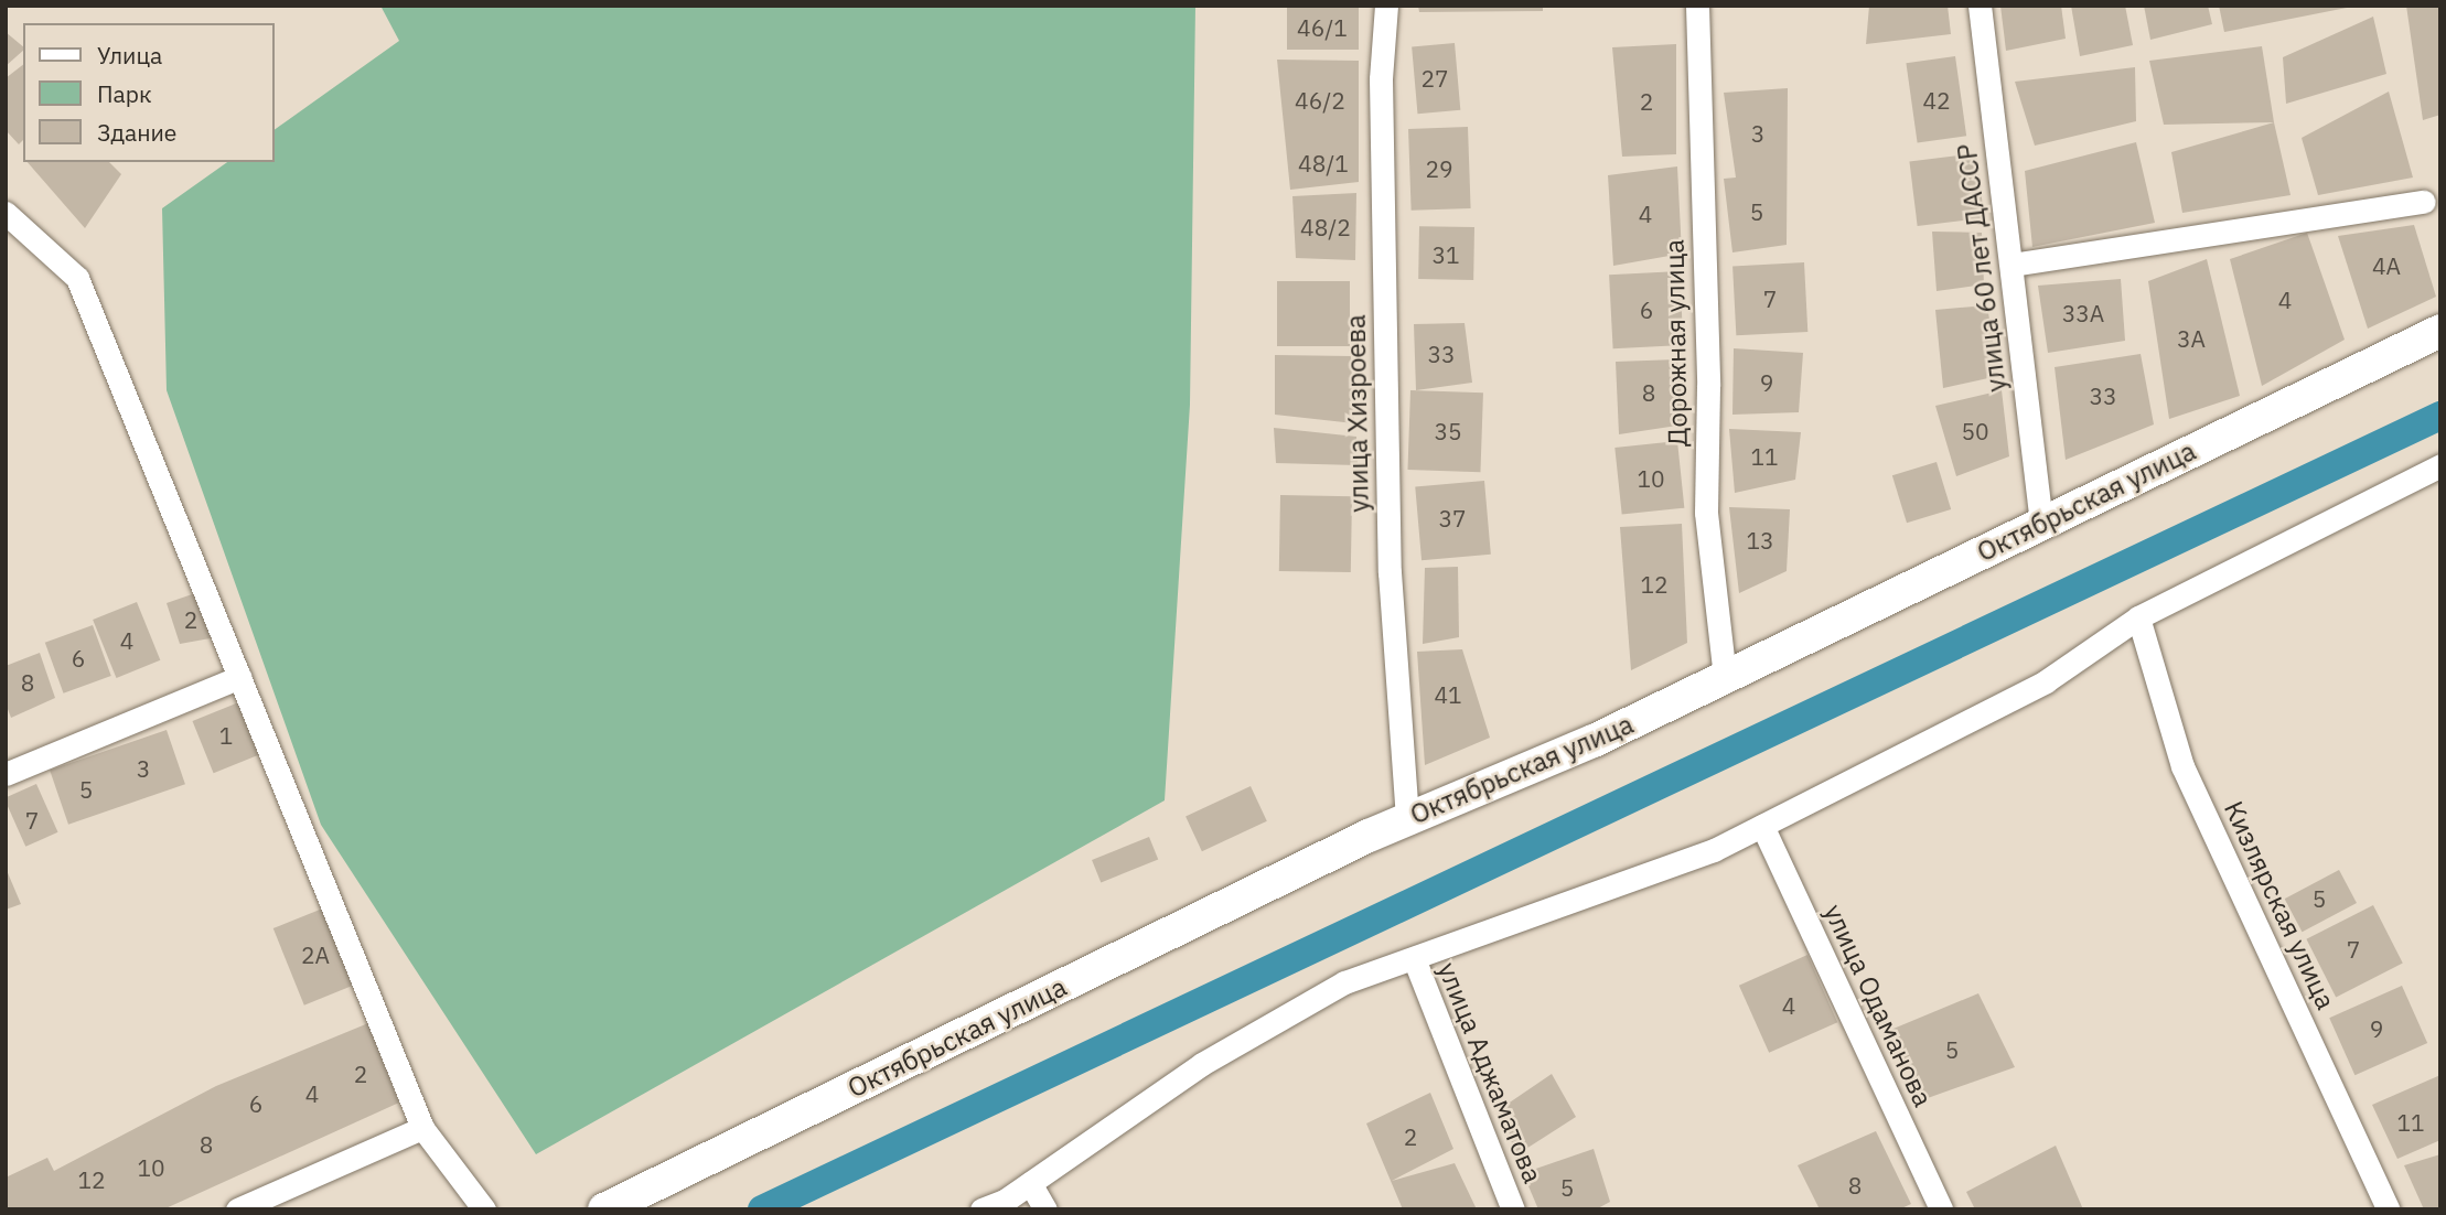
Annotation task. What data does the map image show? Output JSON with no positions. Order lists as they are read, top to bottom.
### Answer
{
  "streets": {
    "street": [
      "улица 60 лет ДАССР",
      "Дорожная улица",
      "улица Хизроева",
      "Октябрьская улица",
      "Кизлярская улица",
      "улица Одаманова",
      "улица Аджаматова"
    ]
  },
  "crossings": [
    ["улица 60 лет ДАССР", "Октябрьская улица"],
    ["Дорожная улица", "Октябрьская улица"],
    ["улица Хизроева", "Октябрьская улица"]
  ],
  "house_numbers": [
    "46/1",
    "27",
    "46/2",
    "42",
    "2",
    "3",
    "48/1",
    "29",
    "5",
    "4",
    "48/2",
    "31",
    "4А",
    "7",
    "4",
    "6",
    "33А",
    "3А",
    "33",
    "9",
    "8",
    "33",
    "35",
    "50",
    "11",
    "10",
    "37",
    "13",
    "12",
    "2",
    "4",
    "6",
    "8",
    "41",
    "1",
    "3",
    "5",
    "7",
    "5",
    "7",
    "2А",
    "4",
    "9",
    "5",
    "2",
    "4",
    "6",
    "11",
    "2",
    "8",
    "10",
    "12",
    "8",
    "5"
  ],
  "legend": ["Улица", "Парк", "Здание"]
}
